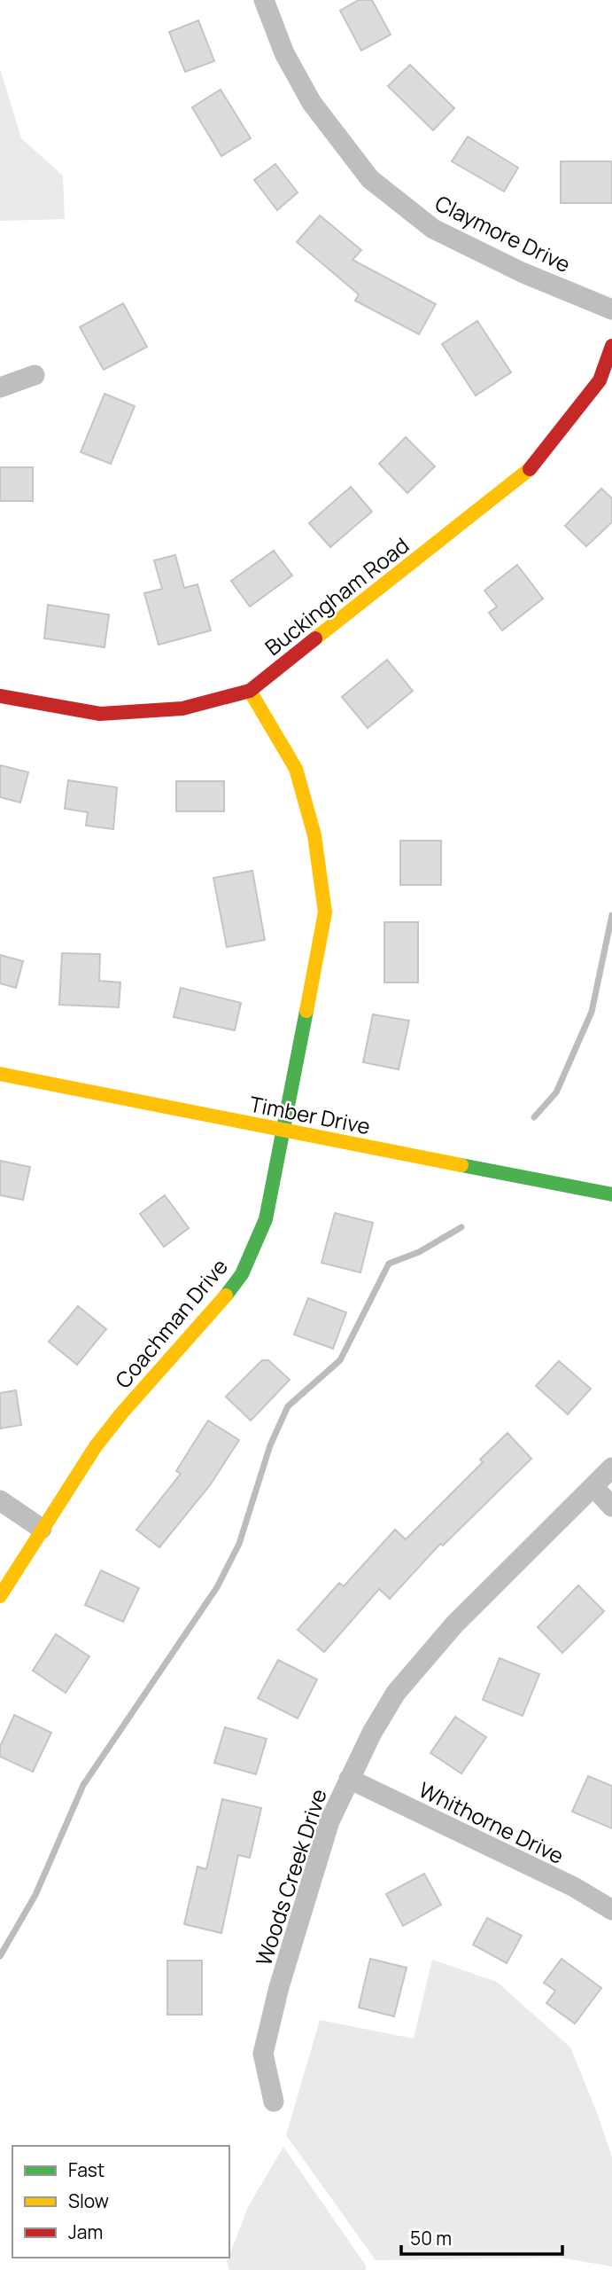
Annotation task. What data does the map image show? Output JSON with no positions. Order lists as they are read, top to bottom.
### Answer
{
  "streets": {
    "street": [
      "Claymore Drive",
      "Buckingham Road",
      "Timber Drive",
      "Coachman Drive",
      "Whithorne Drive",
      "Woods Creek Drive"
    ]
  },
  "crossings": [
    ["Buckingham Road", "Coachman Drive"],
    ["Timber Drive", "Coachman Drive"],
    ["Whithorne Drive", "Woods Creek Drive"]
  ],
  "legend": ["Fast", "Slow", "Jam"],
  "scale_bar": "50 m"
}
